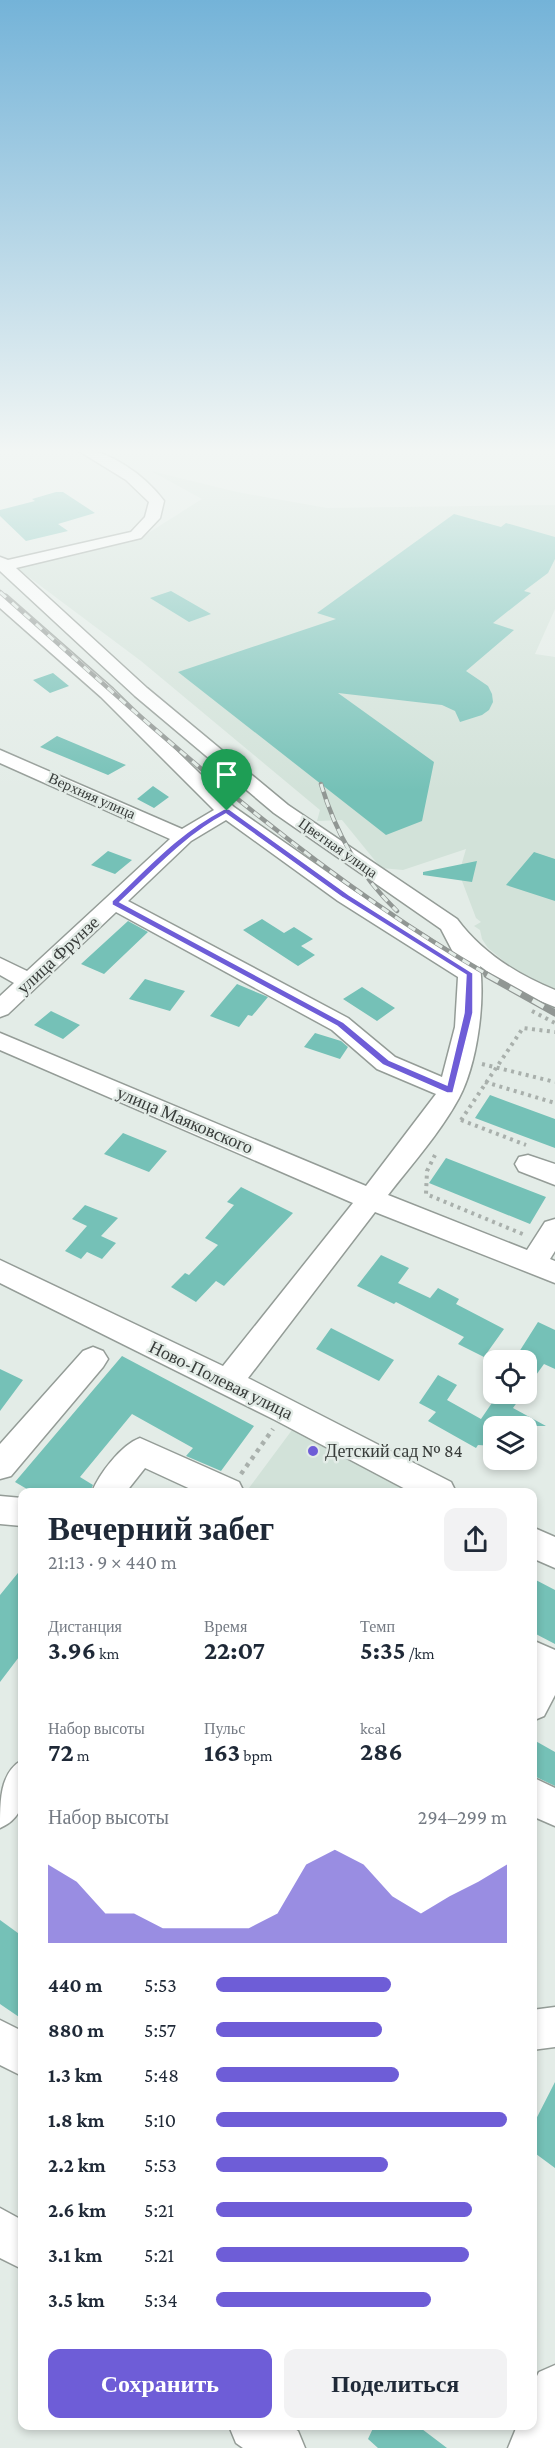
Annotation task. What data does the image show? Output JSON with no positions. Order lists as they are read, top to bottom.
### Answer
{
  "streets": {
    "street": [
      "Верхняя улица",
      "Цветная улица",
      "улица Фрунзе",
      "улица Маяковского",
      "Ново-Полевая улица"
    ]
  },
  "crossings": [
    ["Верхняя улица", "улица Фрунзе"],
    ["Цветная улица", "улица Маяковского"]
  ],
  "places": ["Детский сад № 84"],
  "page": {
    "heading": ["Вечерний забег", "21:13 · 9 × 440 m"],
    "stats": [
      ["Дистанция", "3.96 km"],
      ["Время", "22:07"],
      ["Темп", "5:35 /km"],
      ["Набор высоты", "72 m"],
      ["Пульс", "163 bpm"],
      ["kcal", "286"]
    ],
    "chart": ["Набор высоты", "294–299 m"],
    "list": [
      {
        "name": "440 m",
        "note": "5:53"
      },
      {
        "name": "880 m",
        "note": "5:57"
      },
      {
        "name": "1.3 km",
        "note": "5:48"
      },
      {
        "name": "1.8 km",
        "note": "5:10"
      },
      {
        "name": "2.2 km",
        "note": "5:53"
      },
      {
        "name": "2.6 km",
        "note": "5:21"
      },
      {
        "name": "3.1 km",
        "note": "5:21"
      },
      {
        "name": "3.5 km",
        "note": "5:34"
      }
    ],
    "buttons": ["Сохранить", "Поделиться"]
  }
}
